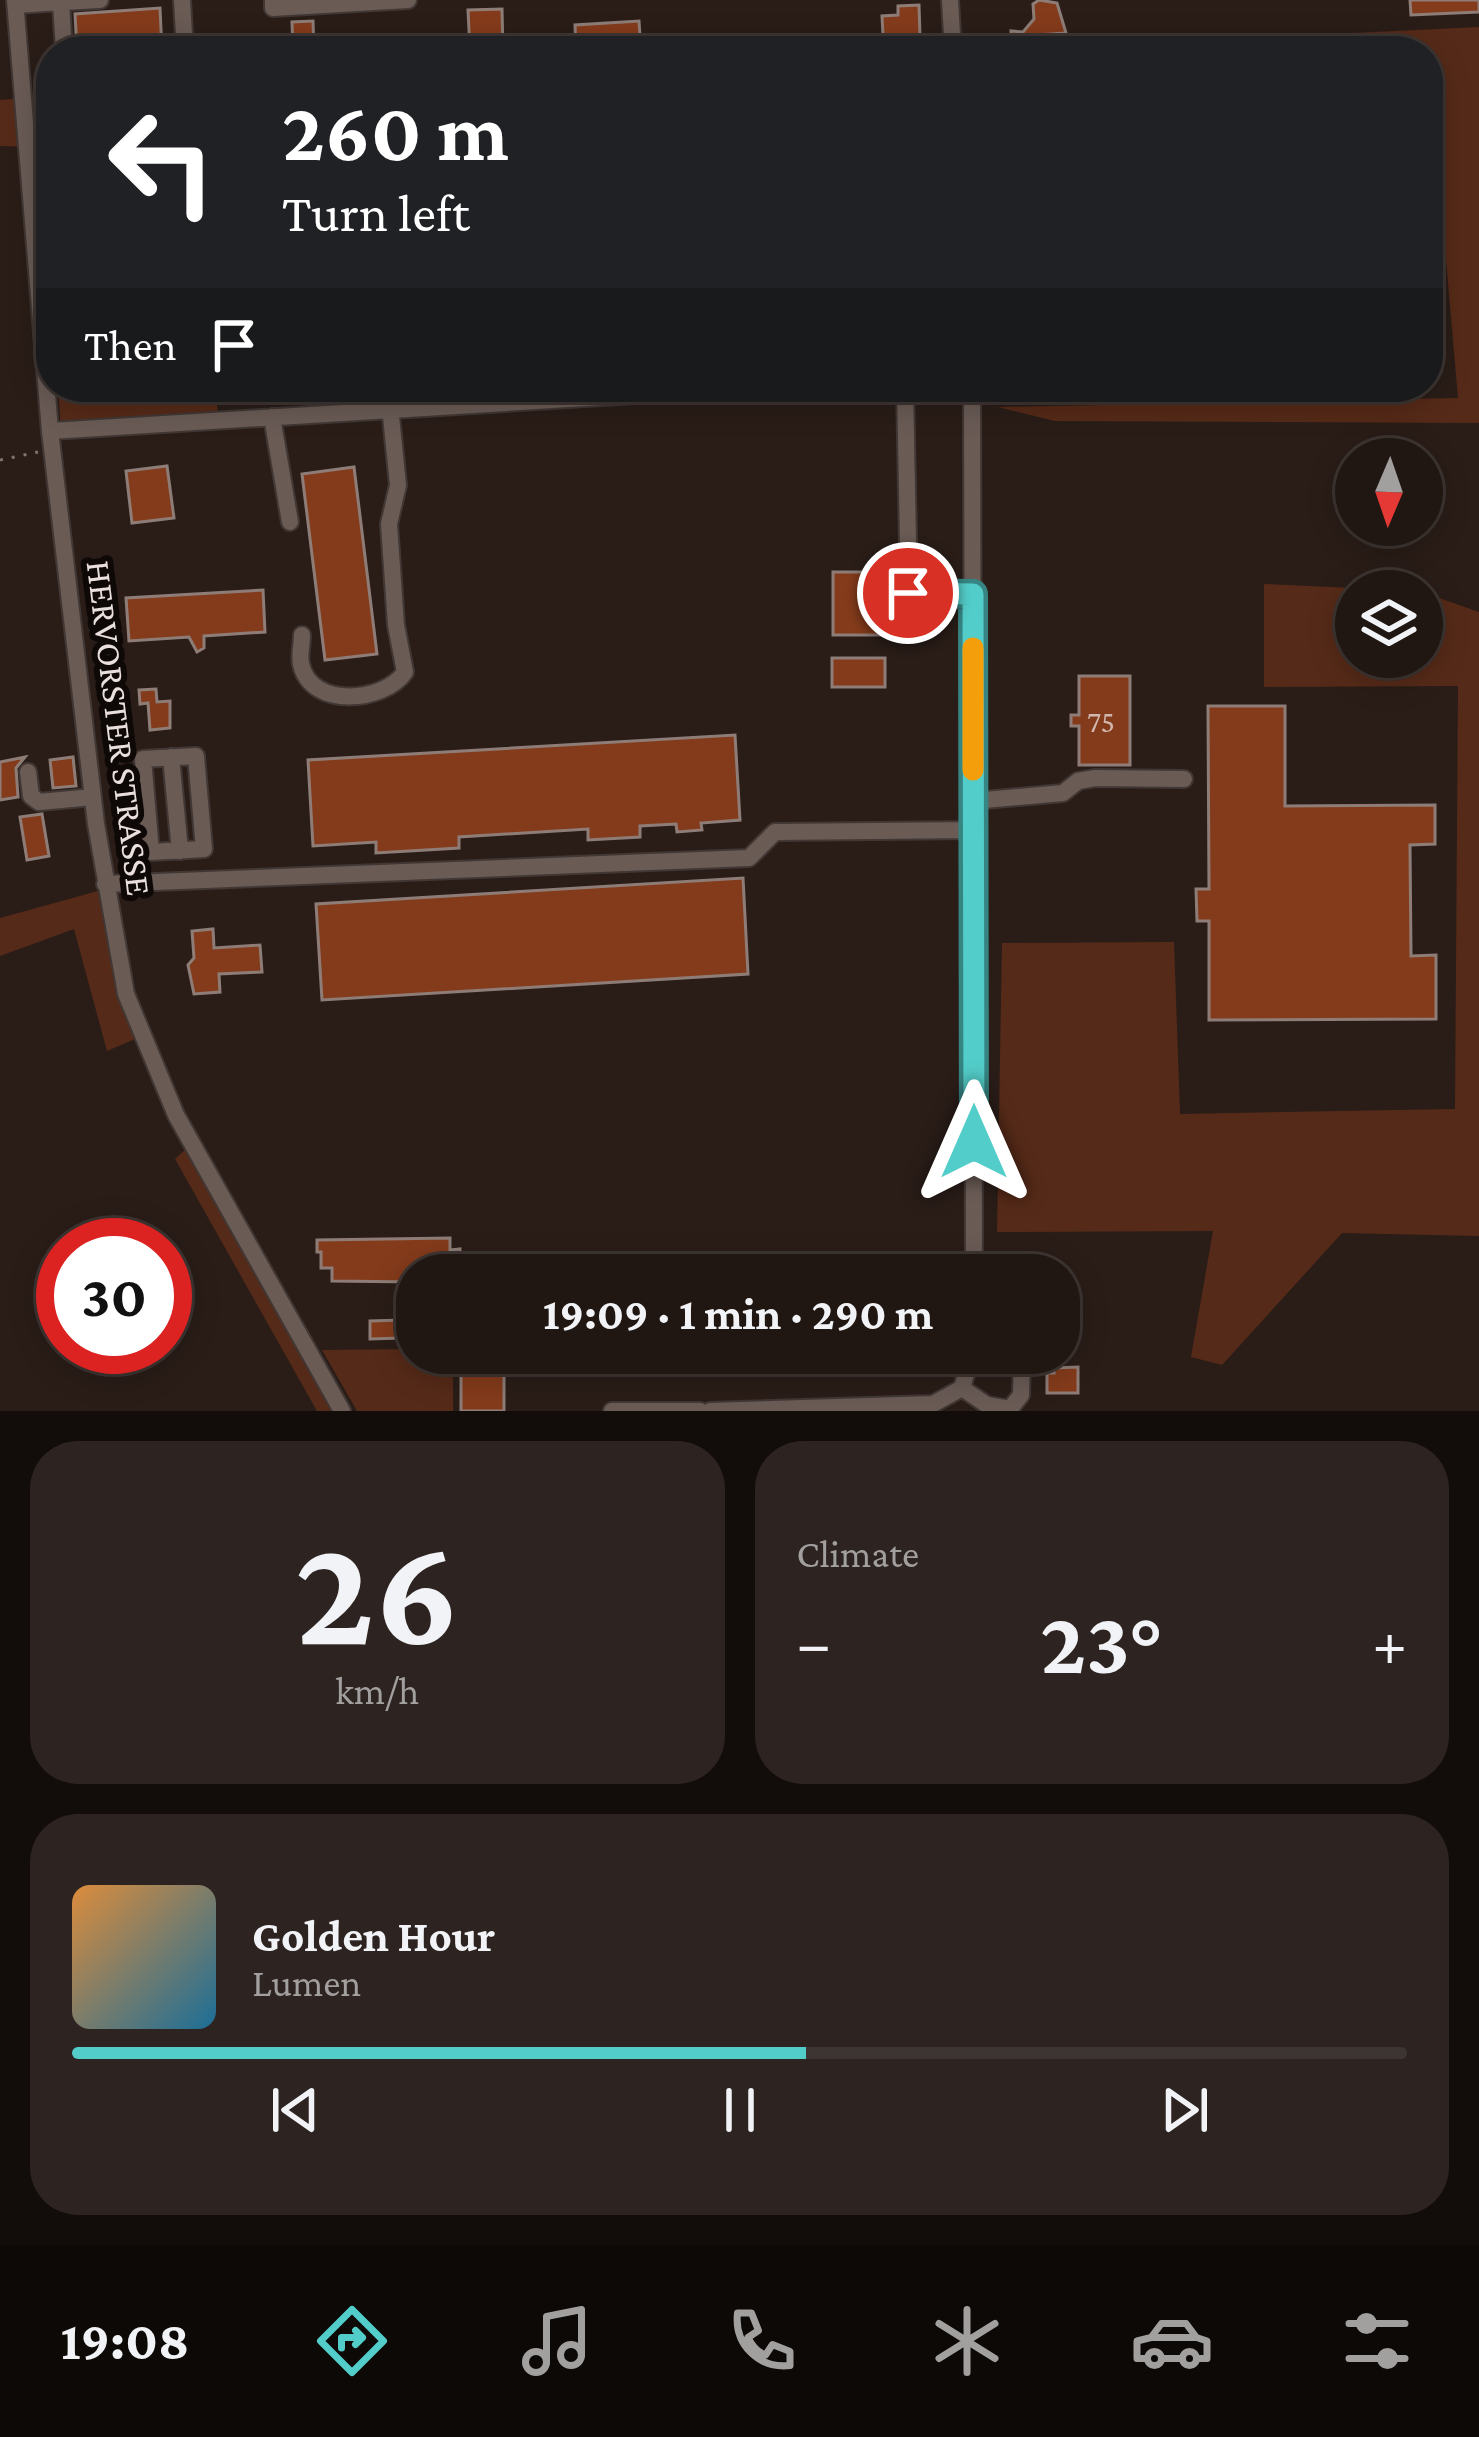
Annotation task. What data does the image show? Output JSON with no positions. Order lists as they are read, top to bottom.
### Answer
{
  "streets": {
    "street": ["HERVORSTER STRASSE"]
  },
  "house_numbers": ["75"],
  "north": "bottom",
  "page": {
    "turn": ["260 m", "Turn left"],
    "then": "Then",
    "limit": "30",
    "trip": "19:09 · 1 min · 290 m",
    "tile": [
      ["26", "km/h"],
      "Climate"
    ],
    "heat": ["−", "23°", "+"],
    "song": ["Golden Hour", "Lumen"],
    "tabs": "19:08"
  }
}
